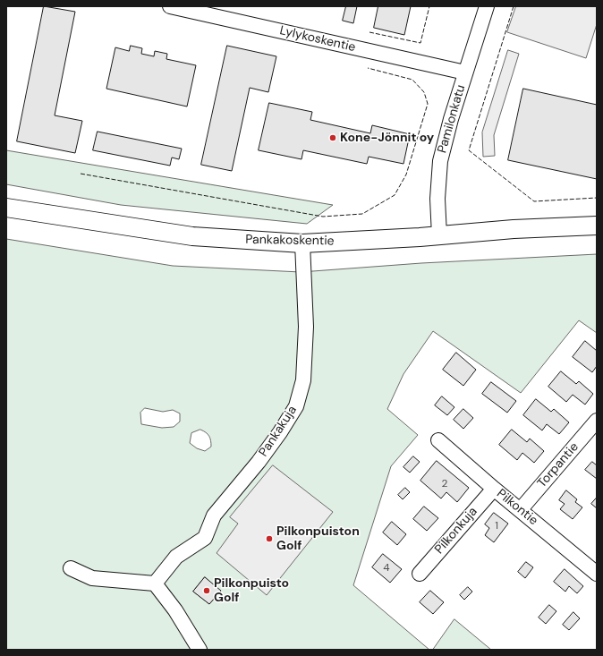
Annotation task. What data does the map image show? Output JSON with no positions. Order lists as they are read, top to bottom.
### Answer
{
  "streets": {
    "main road": ["Pankakoskentie"],
    "street": [
      "Lylykoskentie",
      "Pamilonkatu",
      "Pankakuja",
      "Torpantie",
      "Pilkontie",
      "Pilkonkuja"
    ]
  },
  "crossings": [
    ["Lylykoskentie", "Pamilonkatu"],
    ["Pamilonkatu", "Pankakoskentie"],
    ["Pankakoskentie", "Pankakuja"],
    ["Torpantie", "Pilkontie"],
    ["Pilkontie", "Pilkonkuja"]
  ],
  "places": ["Kone-Jönnit oy", "Pilkonpuiston Golf", "Pilkonpuisto Golf"],
  "house_numbers": ["2", "1", "4"]
}
